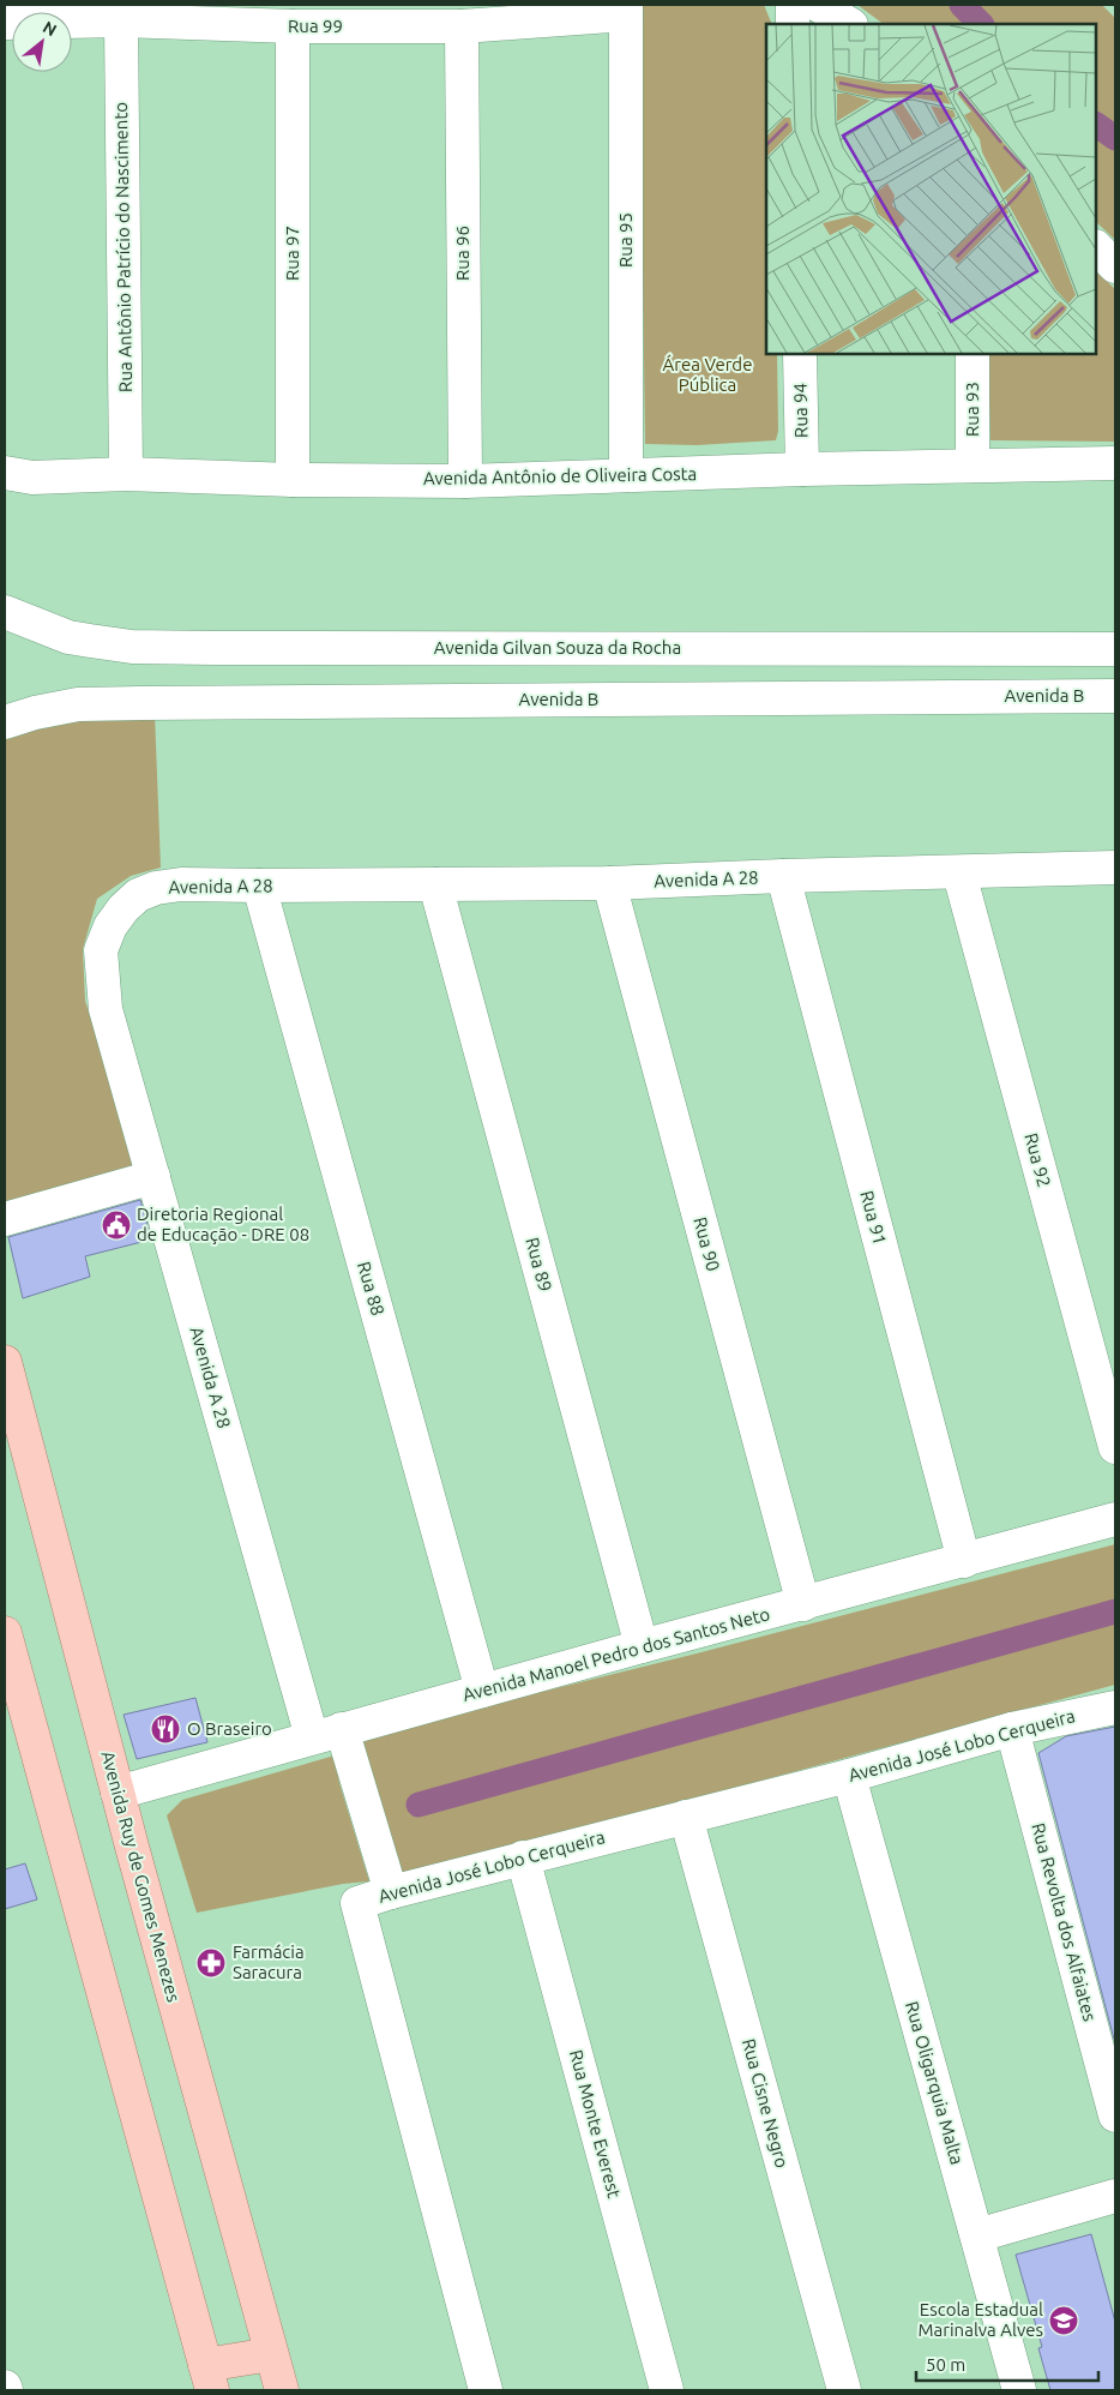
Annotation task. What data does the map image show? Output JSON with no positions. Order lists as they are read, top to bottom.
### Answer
{
  "streets": {
    "main road": ["Avenida Ruy de Gomes Menezes"],
    "street": [
      "Rua 99",
      "Rua 95",
      "Rua Antônio Patrício do Nascimento",
      "Rua 97",
      "Rua 96",
      "Rua 93",
      "Rua 94",
      "Avenida Antônio de Oliveira Costa",
      "Avenida Gilvan Souza da Rocha",
      "Avenida B",
      "Avenida A 28",
      "Rua 92",
      "Rua 91",
      "Rua 90",
      "Rua 89",
      "Rua 88",
      "Avenida Manoel Pedro dos Santos Neto",
      "Avenida José Lobo Cerqueira",
      "Rua Revolta dos Alfaiates",
      "Rua Oligarquia Malta",
      "Rua Cisne Negro",
      "Rua Monte Everest"
    ]
  },
  "crossings": [
    ["Rua 99", "Rua 95"],
    ["Rua 99", "Rua Antônio Patrício do Nascimento"],
    ["Rua 99", "Rua 97"],
    ["Rua 99", "Rua 96"],
    ["Rua 95", "Avenida Antônio de Oliveira Costa"],
    ["Rua Antônio Patrício do Nascimento", "Avenida Antônio de Oliveira Costa"],
    ["Rua 97", "Avenida Antônio de Oliveira Costa"],
    ["Rua 96", "Avenida Antônio de Oliveira Costa"],
    ["Rua 93", "Avenida Antônio de Oliveira Costa"],
    ["Rua 94", "Avenida Antônio de Oliveira Costa"],
    ["Avenida A 28", "Rua 92"],
    ["Avenida A 28", "Rua 91"],
    ["Avenida A 28", "Rua 90"],
    ["Avenida A 28", "Rua 89"],
    ["Avenida A 28", "Rua 88"],
    ["Avenida A 28", "Avenida Manoel Pedro dos Santos Neto"],
    ["Avenida A 28", "Avenida José Lobo Cerqueira"],
    ["Rua 91", "Avenida Manoel Pedro dos Santos Neto"],
    ["Rua 90", "Avenida Manoel Pedro dos Santos Neto"],
    ["Rua 89", "Avenida Manoel Pedro dos Santos Neto"],
    ["Rua 88", "Avenida Manoel Pedro dos Santos Neto"],
    ["Avenida Manoel Pedro dos Santos Neto", "Avenida Ruy de Gomes Menezes"],
    ["Avenida José Lobo Cerqueira", "Rua Revolta dos Alfaiates"],
    ["Avenida José Lobo Cerqueira", "Rua Oligarquia Malta"],
    ["Avenida José Lobo Cerqueira", "Rua Cisne Negro"],
    ["Avenida José Lobo Cerqueira", "Rua Monte Everest"]
  ],
  "parks": ["Área Verde Pública"],
  "places": {
    "public building": ["Diretoria Regional de Educação - DRE 08"],
    "restaurant": ["O Braseiro"],
    "pharmacy": ["Farmácia Saracura"],
    "school or university": ["Escola Estadual Marinalva Alves"]
  },
  "scale_bar": "50 m",
  "north": "top right"
}
